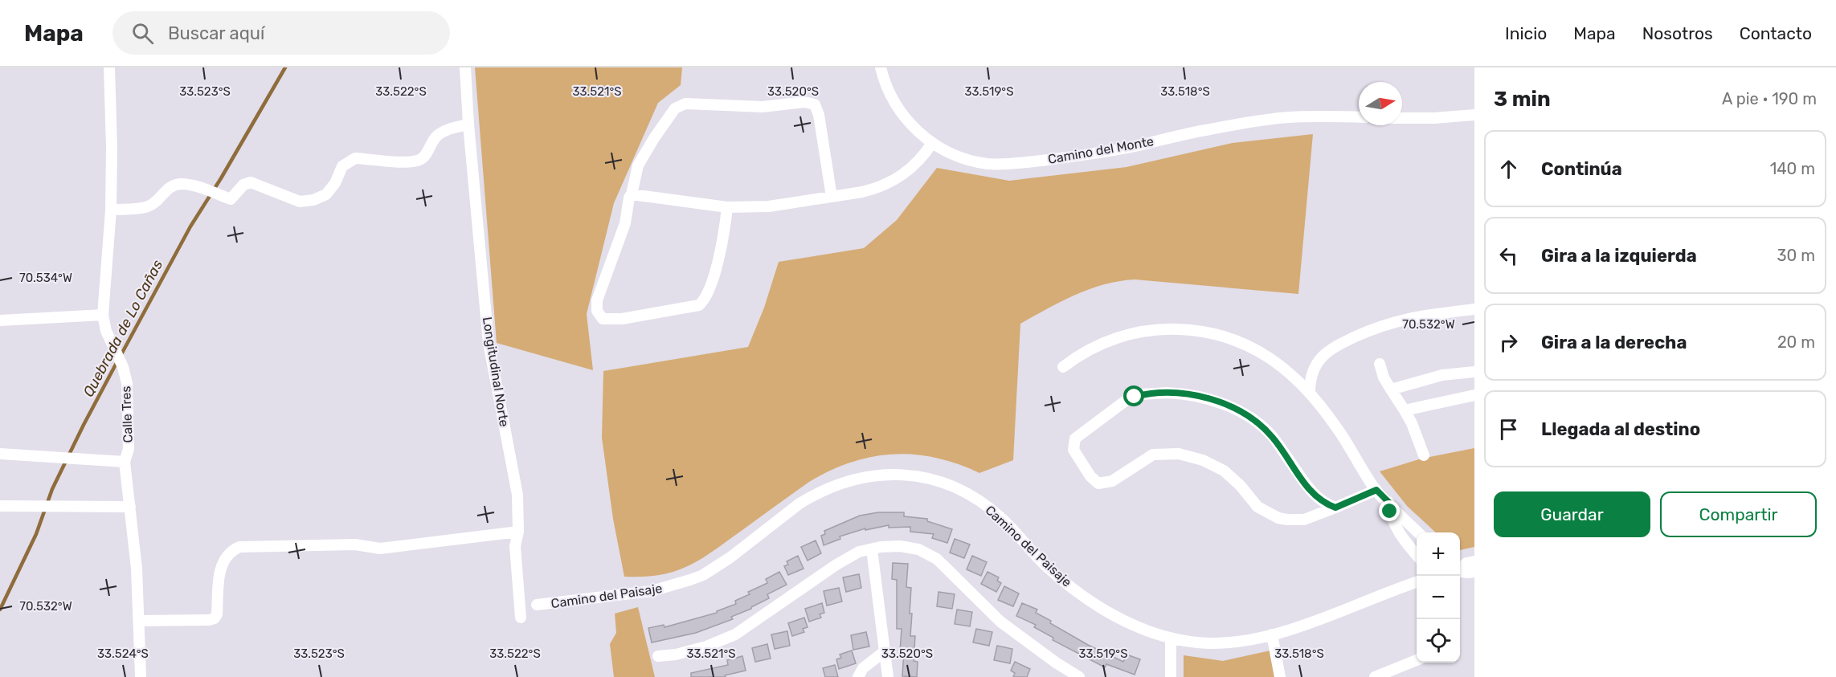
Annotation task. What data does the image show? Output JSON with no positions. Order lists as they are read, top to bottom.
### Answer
{
  "streets": {
    "street": [
      "Camino del Monte",
      "Longitudinal Norte",
      "Calle Tres",
      "Camino del Paisaje"
    ]
  },
  "water": ["Quebrada de Lo Cañas"],
  "north": "right",
  "page": {
    "header": "Mapa",
    "search": "Buscar aquí",
    "nav": [
      "Inicio",
      "Mapa",
      "Nosotros",
      "Contacto"
    ],
    "heading": ["3 min", "A pie · 190 m"],
    "list": [
      ["Continúa", "140 m"],
      ["Gira a la izquierda", "30 m"],
      ["Gira a la derecha", "20 m"],
      "Llegada al destino"
    ],
    "buttons": ["Guardar", "Compartir"],
    "map_buttons": ["+", "−"]
  },
  "coordinates": [
    "33.523°S",
    "33.522°S",
    "33.521°S",
    "33.520°S",
    "33.519°S",
    "33.518°S",
    "70.534°W",
    "70.532°W",
    "33.524°S"
  ]
}
